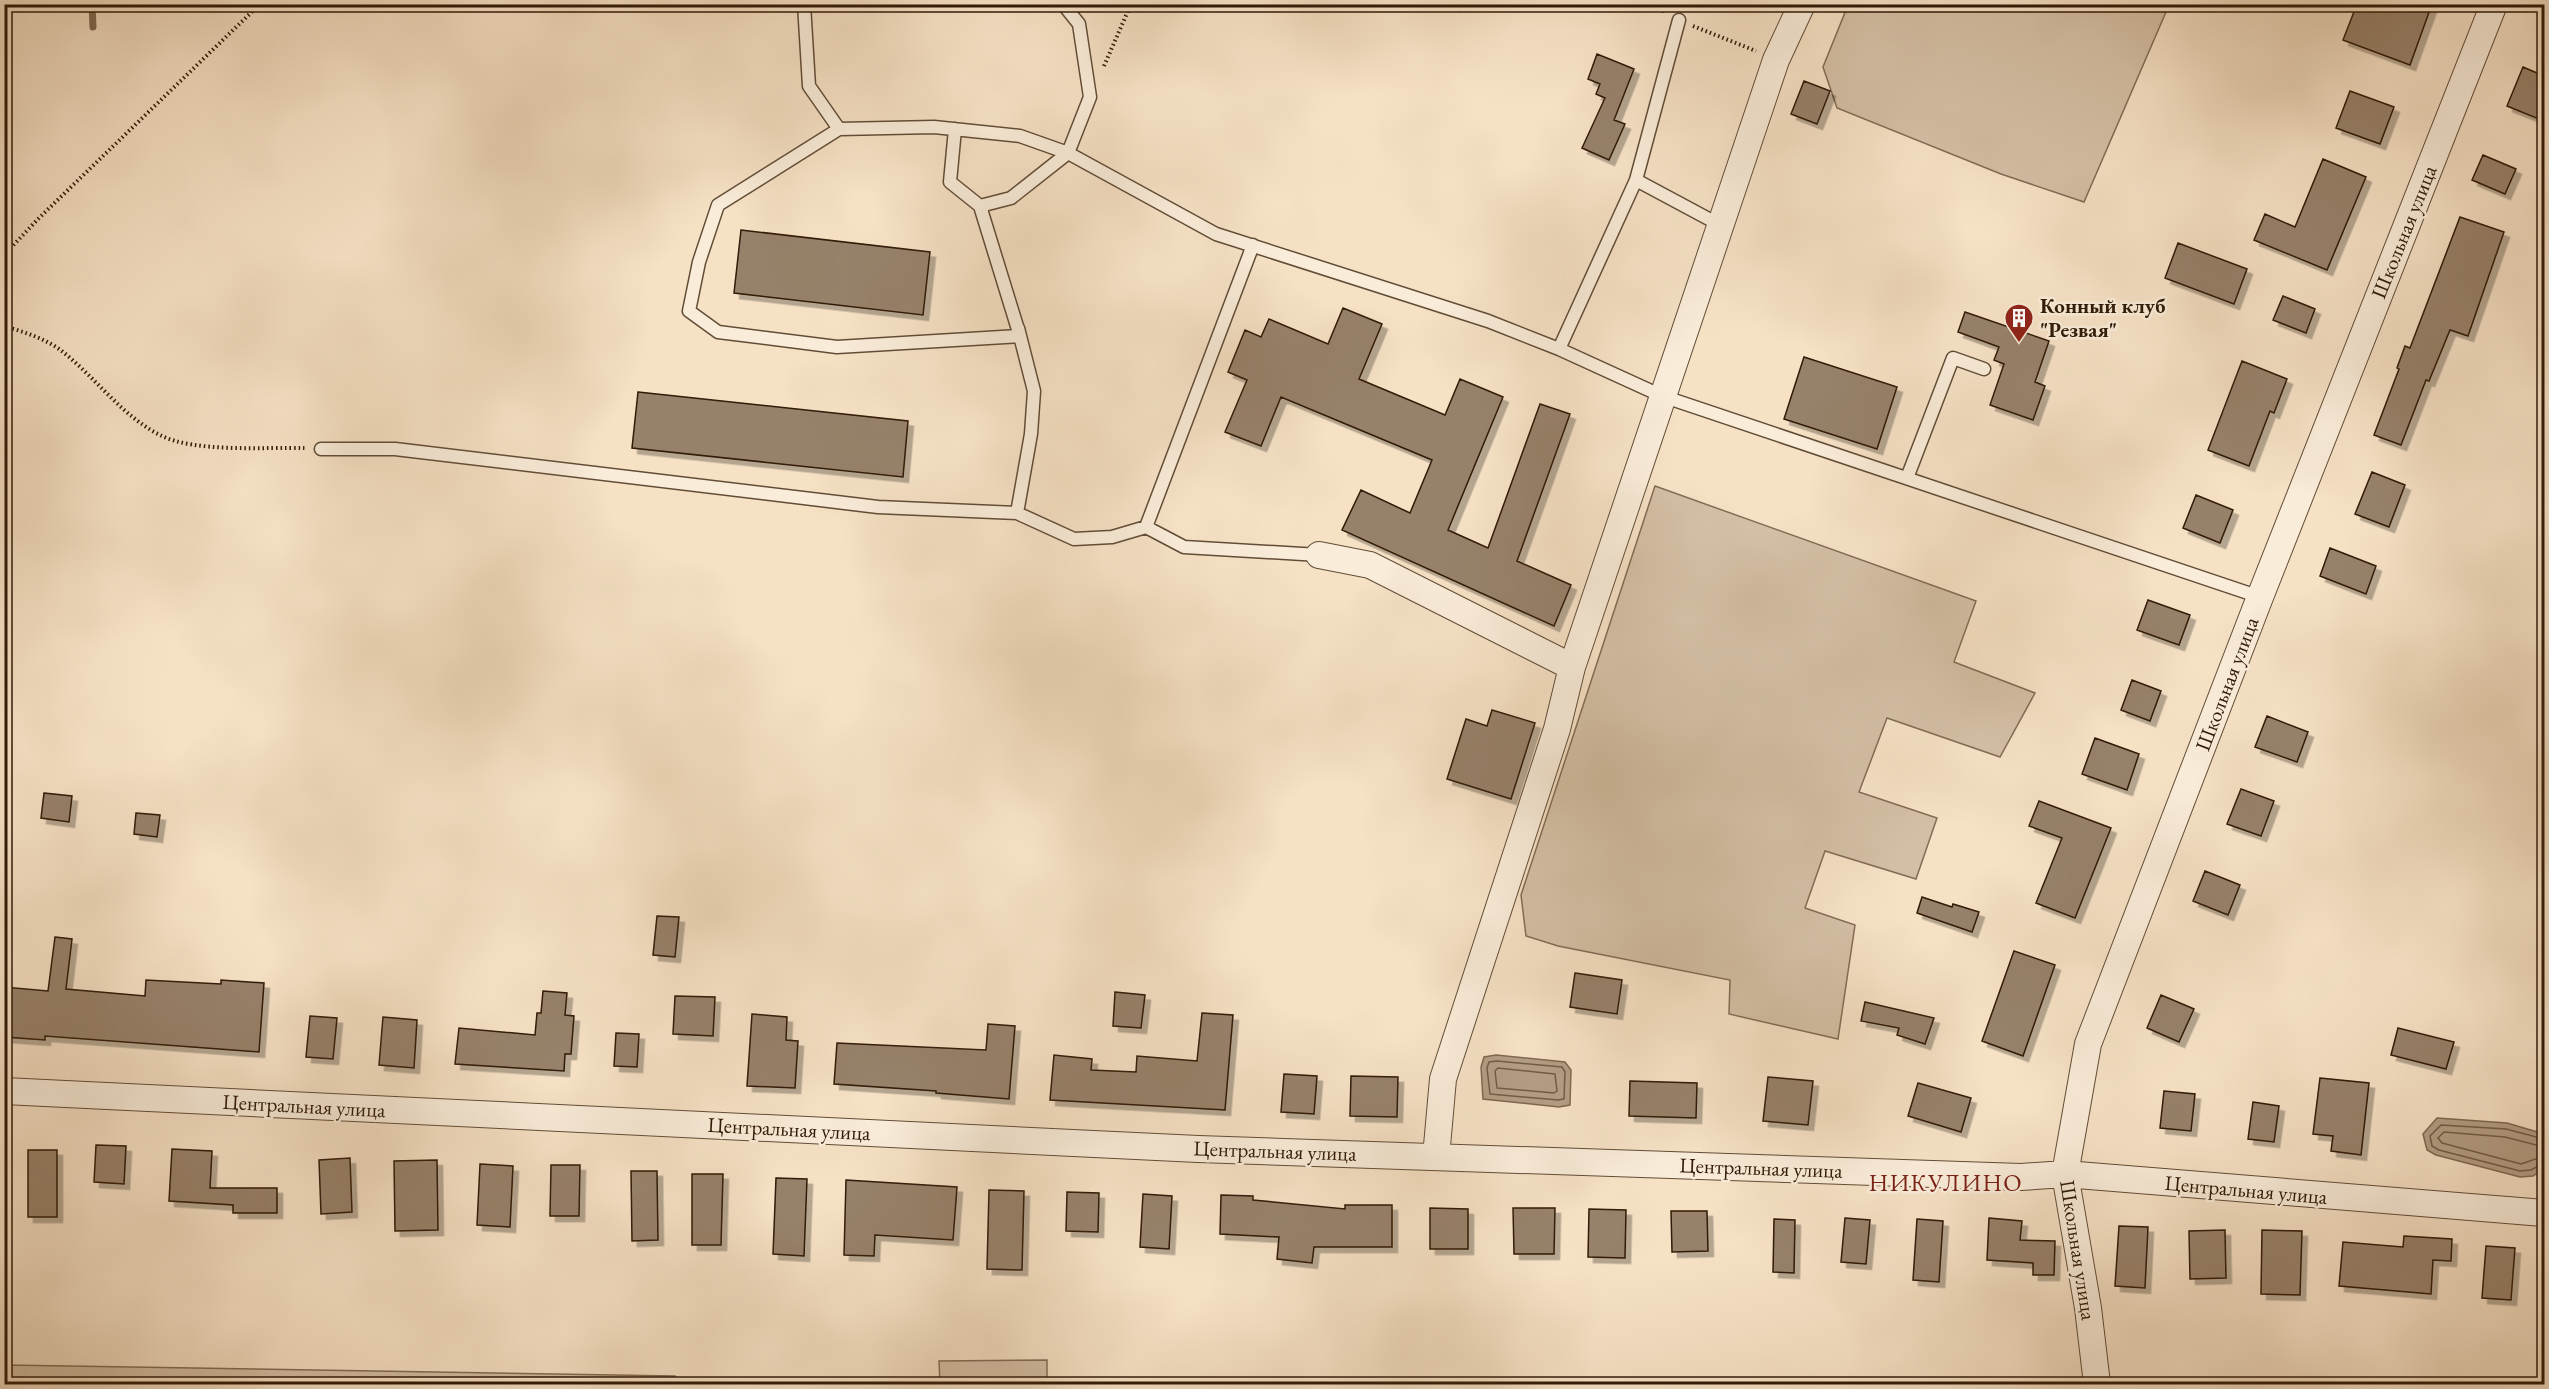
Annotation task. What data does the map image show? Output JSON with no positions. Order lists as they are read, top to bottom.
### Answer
{
  "streets": {
    "street": ["Школьная улица", "Центральная улица"]
  },
  "crossings": [
    ["Школьная улица", "Центральная улица"]
  ],
  "districts": ["НИКУЛИНО"],
  "places": {
    "building": ["Конный клуб \"Резвая\""]
  }
}
